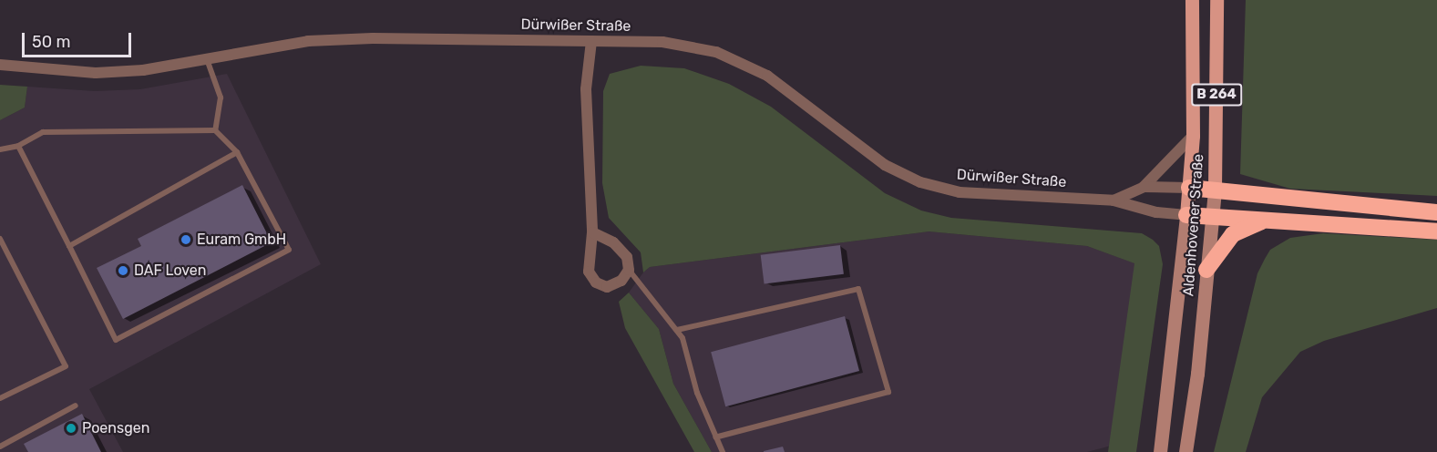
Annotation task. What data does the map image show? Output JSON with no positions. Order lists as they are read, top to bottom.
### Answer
{
  "streets": {
    "main road": ["B 264", "Aldenhovener Straße"],
    "street": ["Dürwißer Straße"]
  },
  "crossings": [
    ["Dürwißer Straße", "Aldenhovener Straße"]
  ],
  "places": ["Euram GmbH", "DAF Loven", "Poensgen"],
  "scale_bar": "50 m"
}
